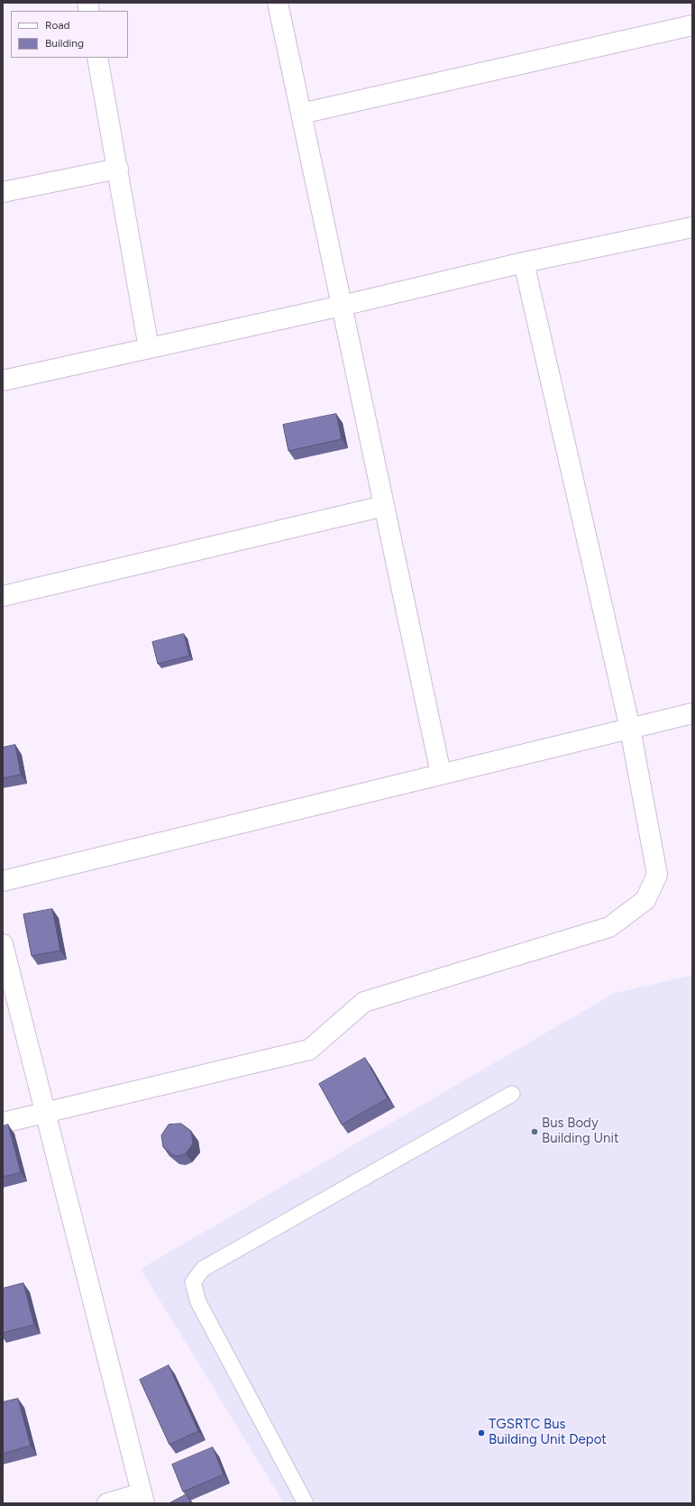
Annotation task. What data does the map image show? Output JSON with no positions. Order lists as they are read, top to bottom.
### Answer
{
  "places": ["Bus Body Building Unit", "TGSRTC Bus Building Unit Depot"],
  "legend": ["Road", "Building"]
}
